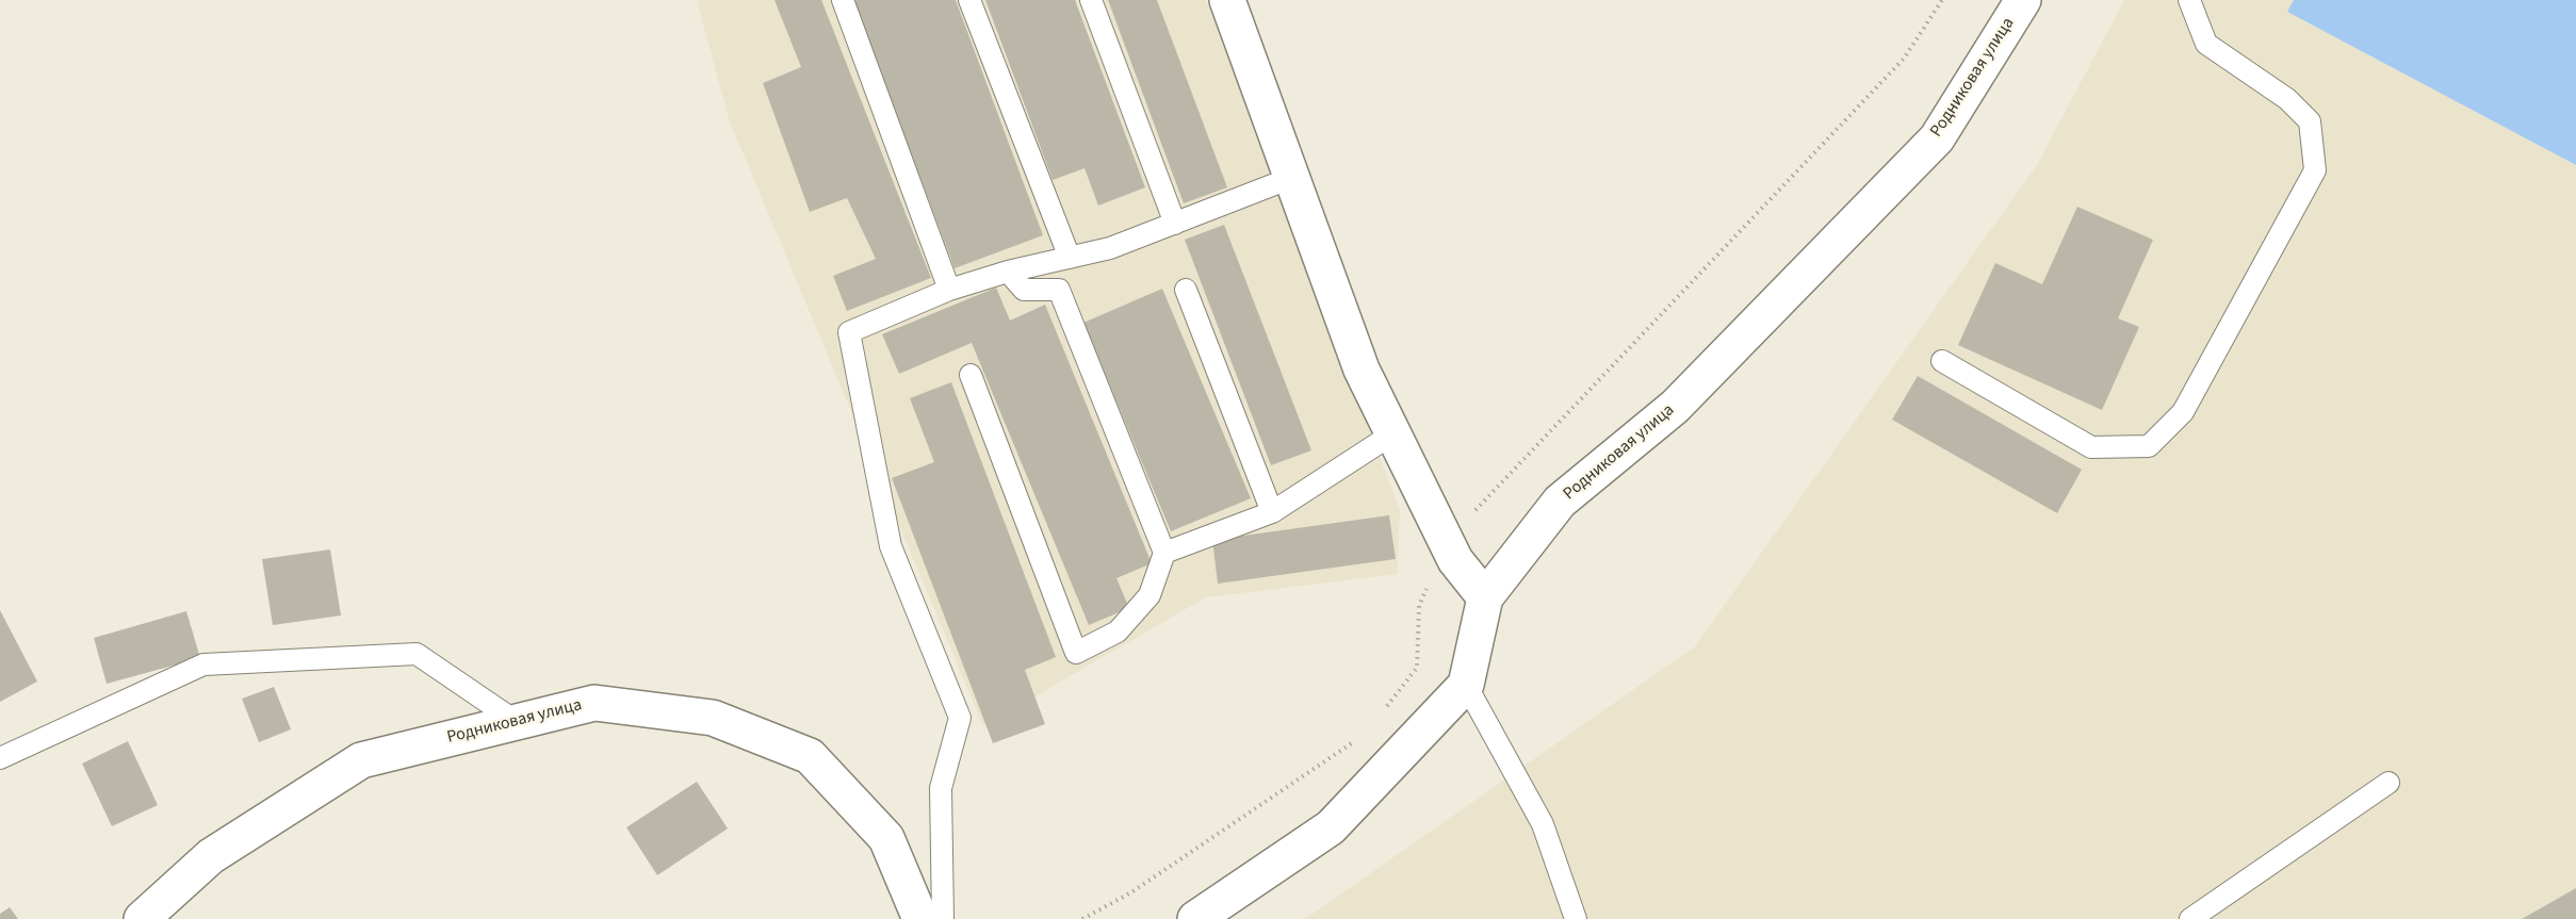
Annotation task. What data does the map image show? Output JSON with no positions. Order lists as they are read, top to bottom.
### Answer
{
  "streets": {
    "street": ["Родниковая улица"]
  }
}
